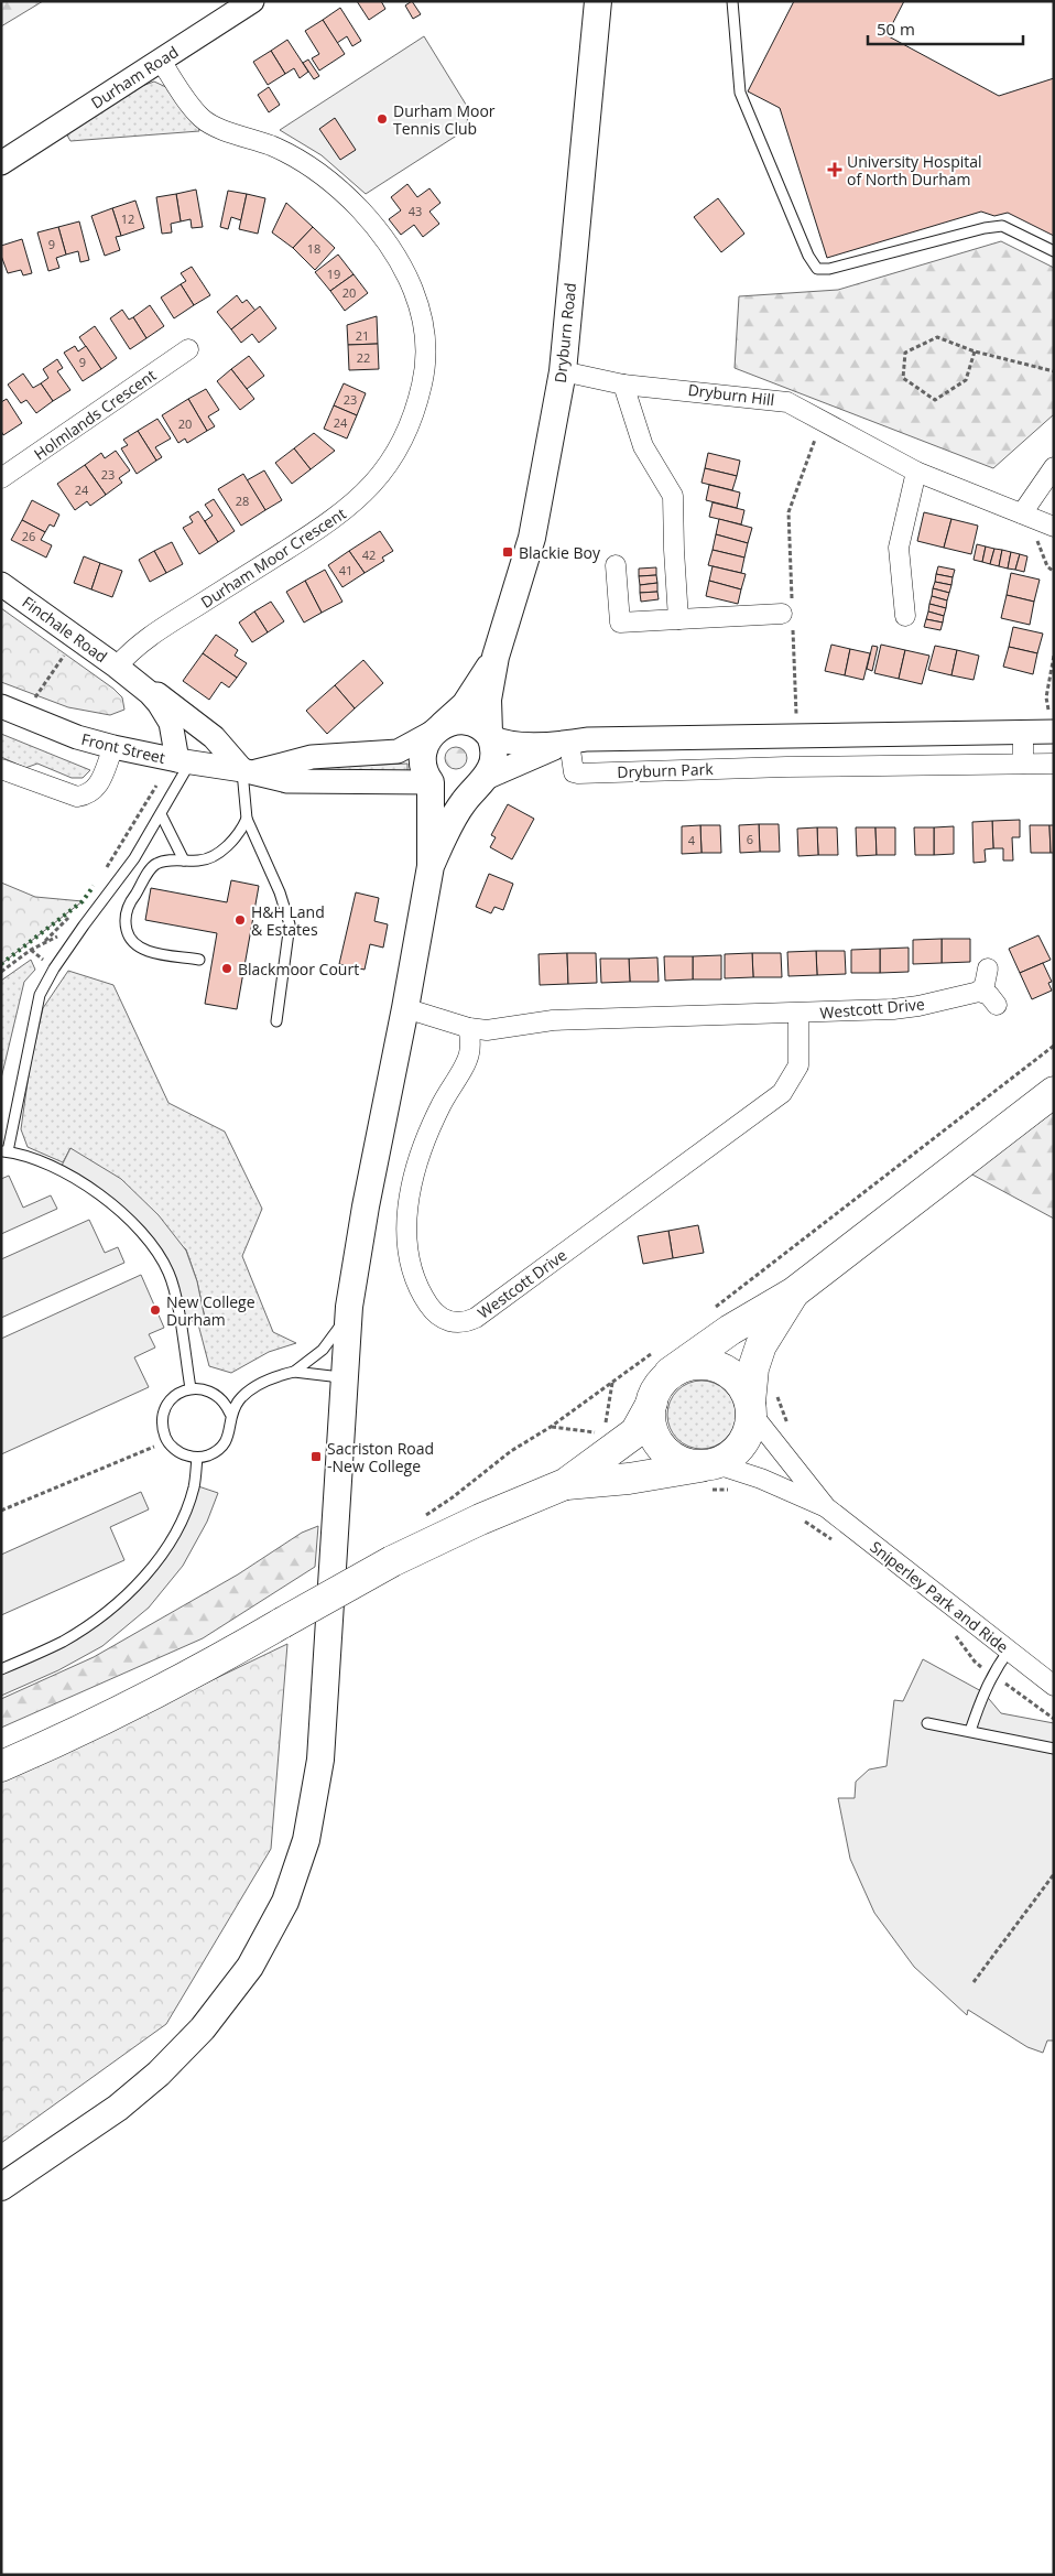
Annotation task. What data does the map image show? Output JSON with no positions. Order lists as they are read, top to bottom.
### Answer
{
  "streets": {
    "main road": ["Dryburn Road"],
    "street": [
      "Durham Road",
      "Dryburn Hill",
      "Holmlands Crescent",
      "Durham Moor Crescent",
      "Finchale Road",
      "Front Street",
      "Dryburn Park",
      "Westcott Drive",
      "Sniperley Park and Ride"
    ]
  },
  "crossings": [
    ["Durham Road", "Durham Moor Crescent"],
    ["Dryburn Road", "Dryburn Hill"],
    ["Dryburn Road", "Front Street"],
    ["Dryburn Road", "Dryburn Park"],
    ["Durham Moor Crescent", "Finchale Road"],
    ["Finchale Road", "Front Street"],
    ["Front Street", "Dryburn Park"]
  ],
  "places": {
    "other": [
      "Durham Moor Tennis Club",
      "H&H Land & Estates",
      "Blackmoor Court",
      "New College Durham"
    ],
    "health": ["University Hospital of North Durham"],
    "transit": ["Blackie Boy", "Sacriston Road -New College"]
  },
  "house_numbers": [
    "43",
    "12",
    "9",
    "18",
    "19",
    "20",
    "21",
    "22",
    "9",
    "23",
    "24",
    "20",
    "23",
    "24",
    "28",
    "26",
    "42",
    "41",
    "6",
    "4"
  ],
  "scale_bar": "50 m"
}
